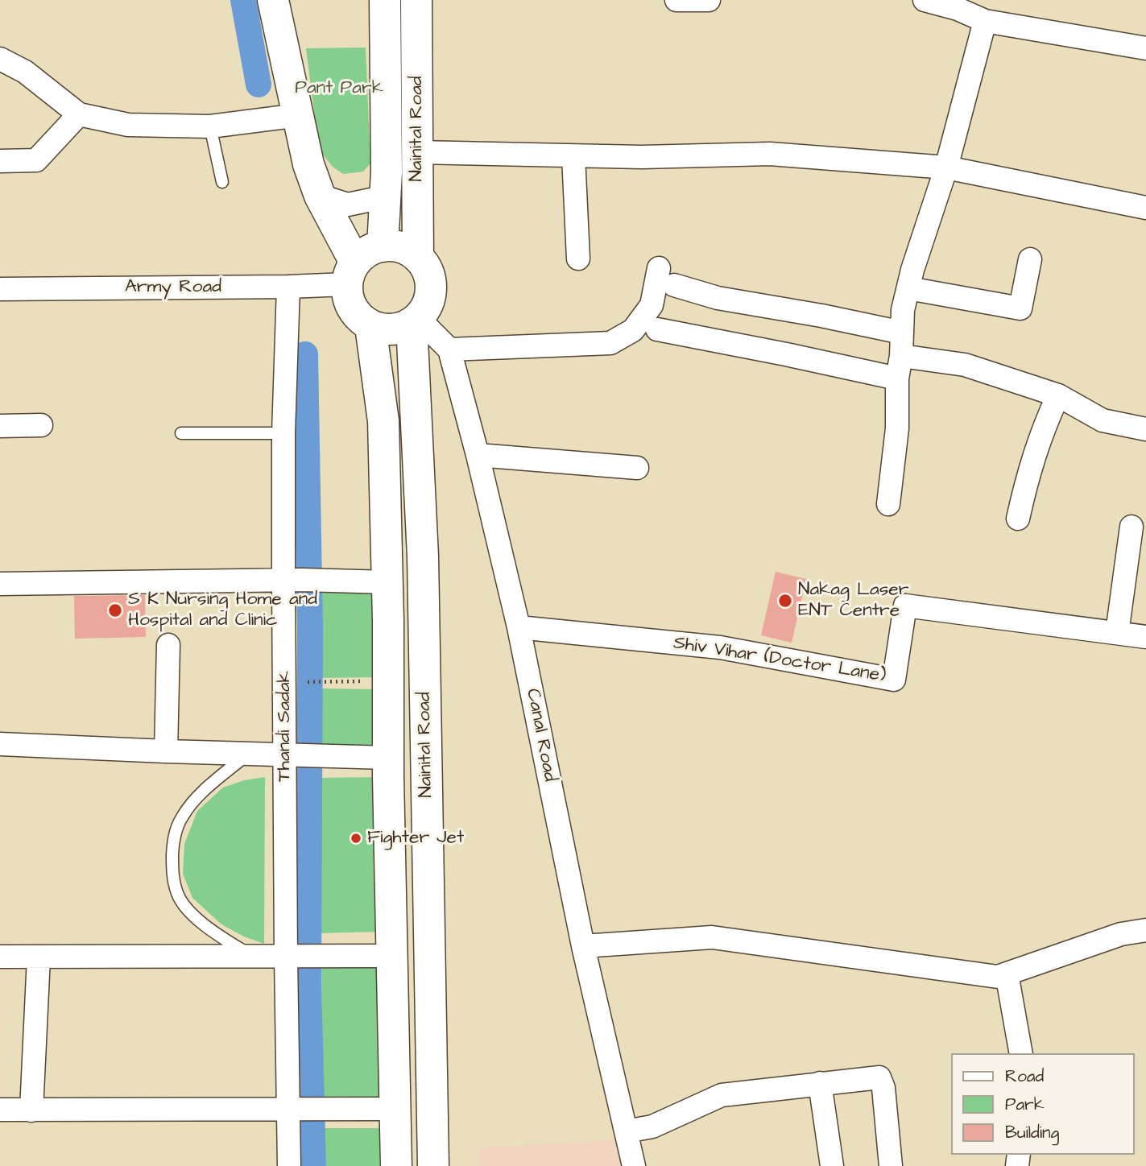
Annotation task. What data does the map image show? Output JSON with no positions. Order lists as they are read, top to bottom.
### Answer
{
  "streets": {
    "main road": ["Nainital Road"],
    "street": [
      "Army Road",
      "Shiv Vihar (Doctor Lane)",
      "Thandi Sadak",
      "Canal Road"
    ]
  },
  "crossings": [
    ["Nainital Road", "Army Road"],
    ["Army Road", "Thandi Sadak"],
    ["Shiv Vihar (Doctor Lane)", "Canal Road"]
  ],
  "parks": ["Pant Park"],
  "places": ["Nakag Laser ENT Centre", "S K Nursing Home and Hospital and Clinic", "Fighter Jet"],
  "legend": ["Road", "Park", "Building"]
}
